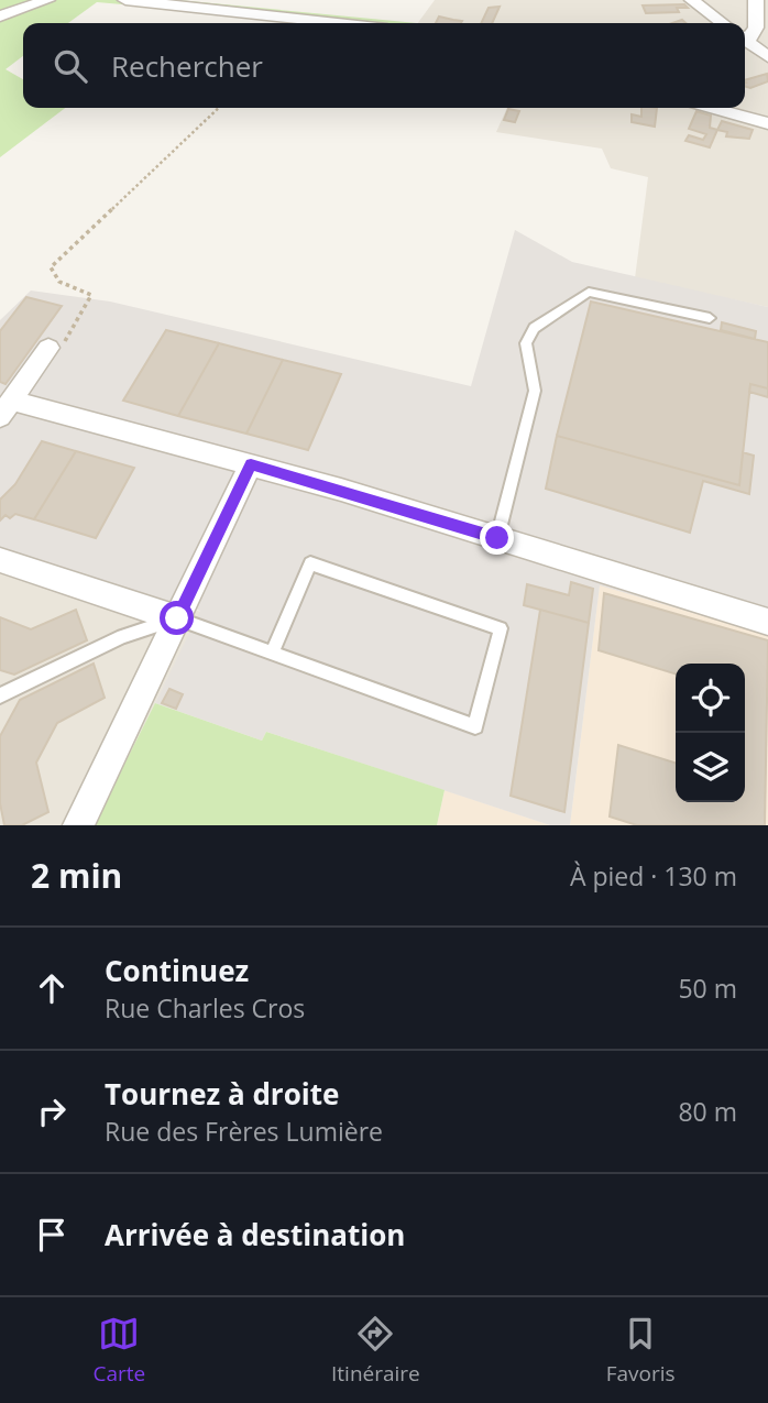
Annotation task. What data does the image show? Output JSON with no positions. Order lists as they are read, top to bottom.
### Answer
{
  "page": {
    "search": "Rechercher",
    "heading": ["2 min", "À pied · 130 m"],
    "list": [
      ["Continuez", "Rue Charles Cros", "50 m"],
      ["Tournez à droite", "Rue des Frères Lumière", "80 m"],
      "Arrivée à destination"
    ],
    "nav": ["Carte", "Itinéraire", "Favoris"]
  }
}
